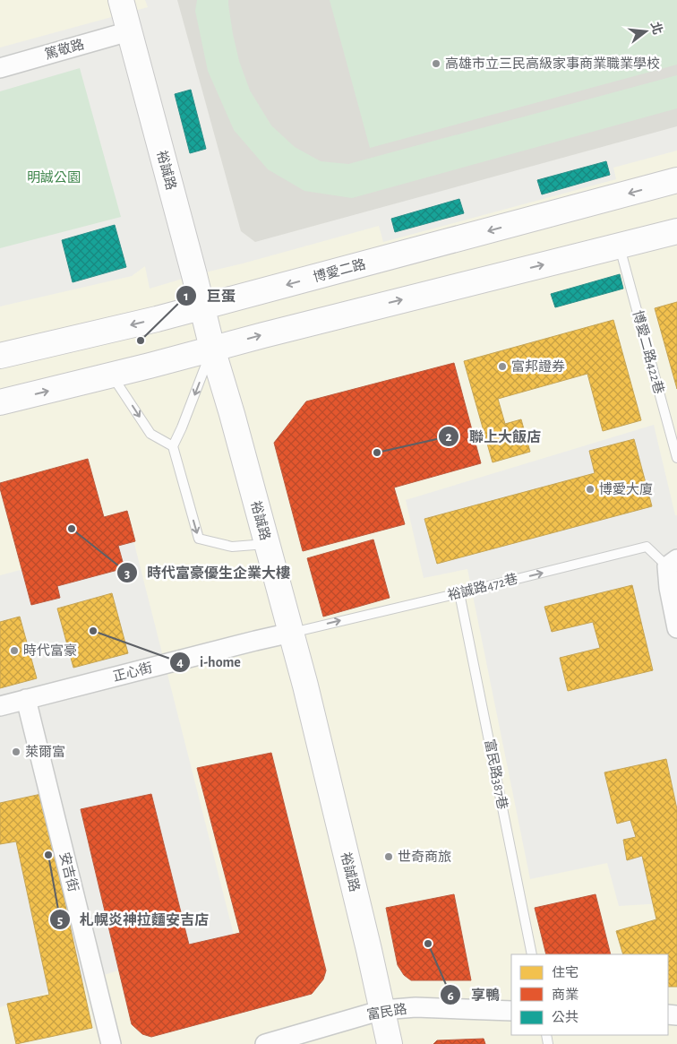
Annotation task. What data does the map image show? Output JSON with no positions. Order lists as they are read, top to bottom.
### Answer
{
  "streets": {
    "main road": ["裕誠路", "博愛二路"],
    "street": [
      "篤敬路",
      "正心街",
      "安吉街",
      "富民路"
    ],
    "lane": ["博愛二路422巷", "裕誠路472巷", "富民路387巷"]
  },
  "crossings": [
    ["篤敬路", "裕誠路"],
    ["裕誠路", "博愛二路"],
    ["裕誠路", "裕誠路472巷"],
    ["裕誠路", "正心街"],
    ["裕誠路", "富民路"],
    ["裕誠路472巷", "正心街"],
    ["裕誠路472巷", "富民路387巷"],
    ["正心街", "安吉街"]
  ],
  "one_way": ["裕誠路472巷"],
  "parks": ["明誠公園"],
  "places": [
    "高雄市立三民高級家事商業職業學校",
    "巨蛋",
    "富邦證券",
    "聯上大飯店",
    "博愛大廈",
    "時代富豪優生企業大樓",
    "i-home",
    "時代富豪",
    "萊爾富",
    "札幌炎神拉麵安吉店",
    "世奇商旅",
    "享鴨"
  ],
  "legend": ["住宅", "商業", "公共"],
  "north": "right"
}
